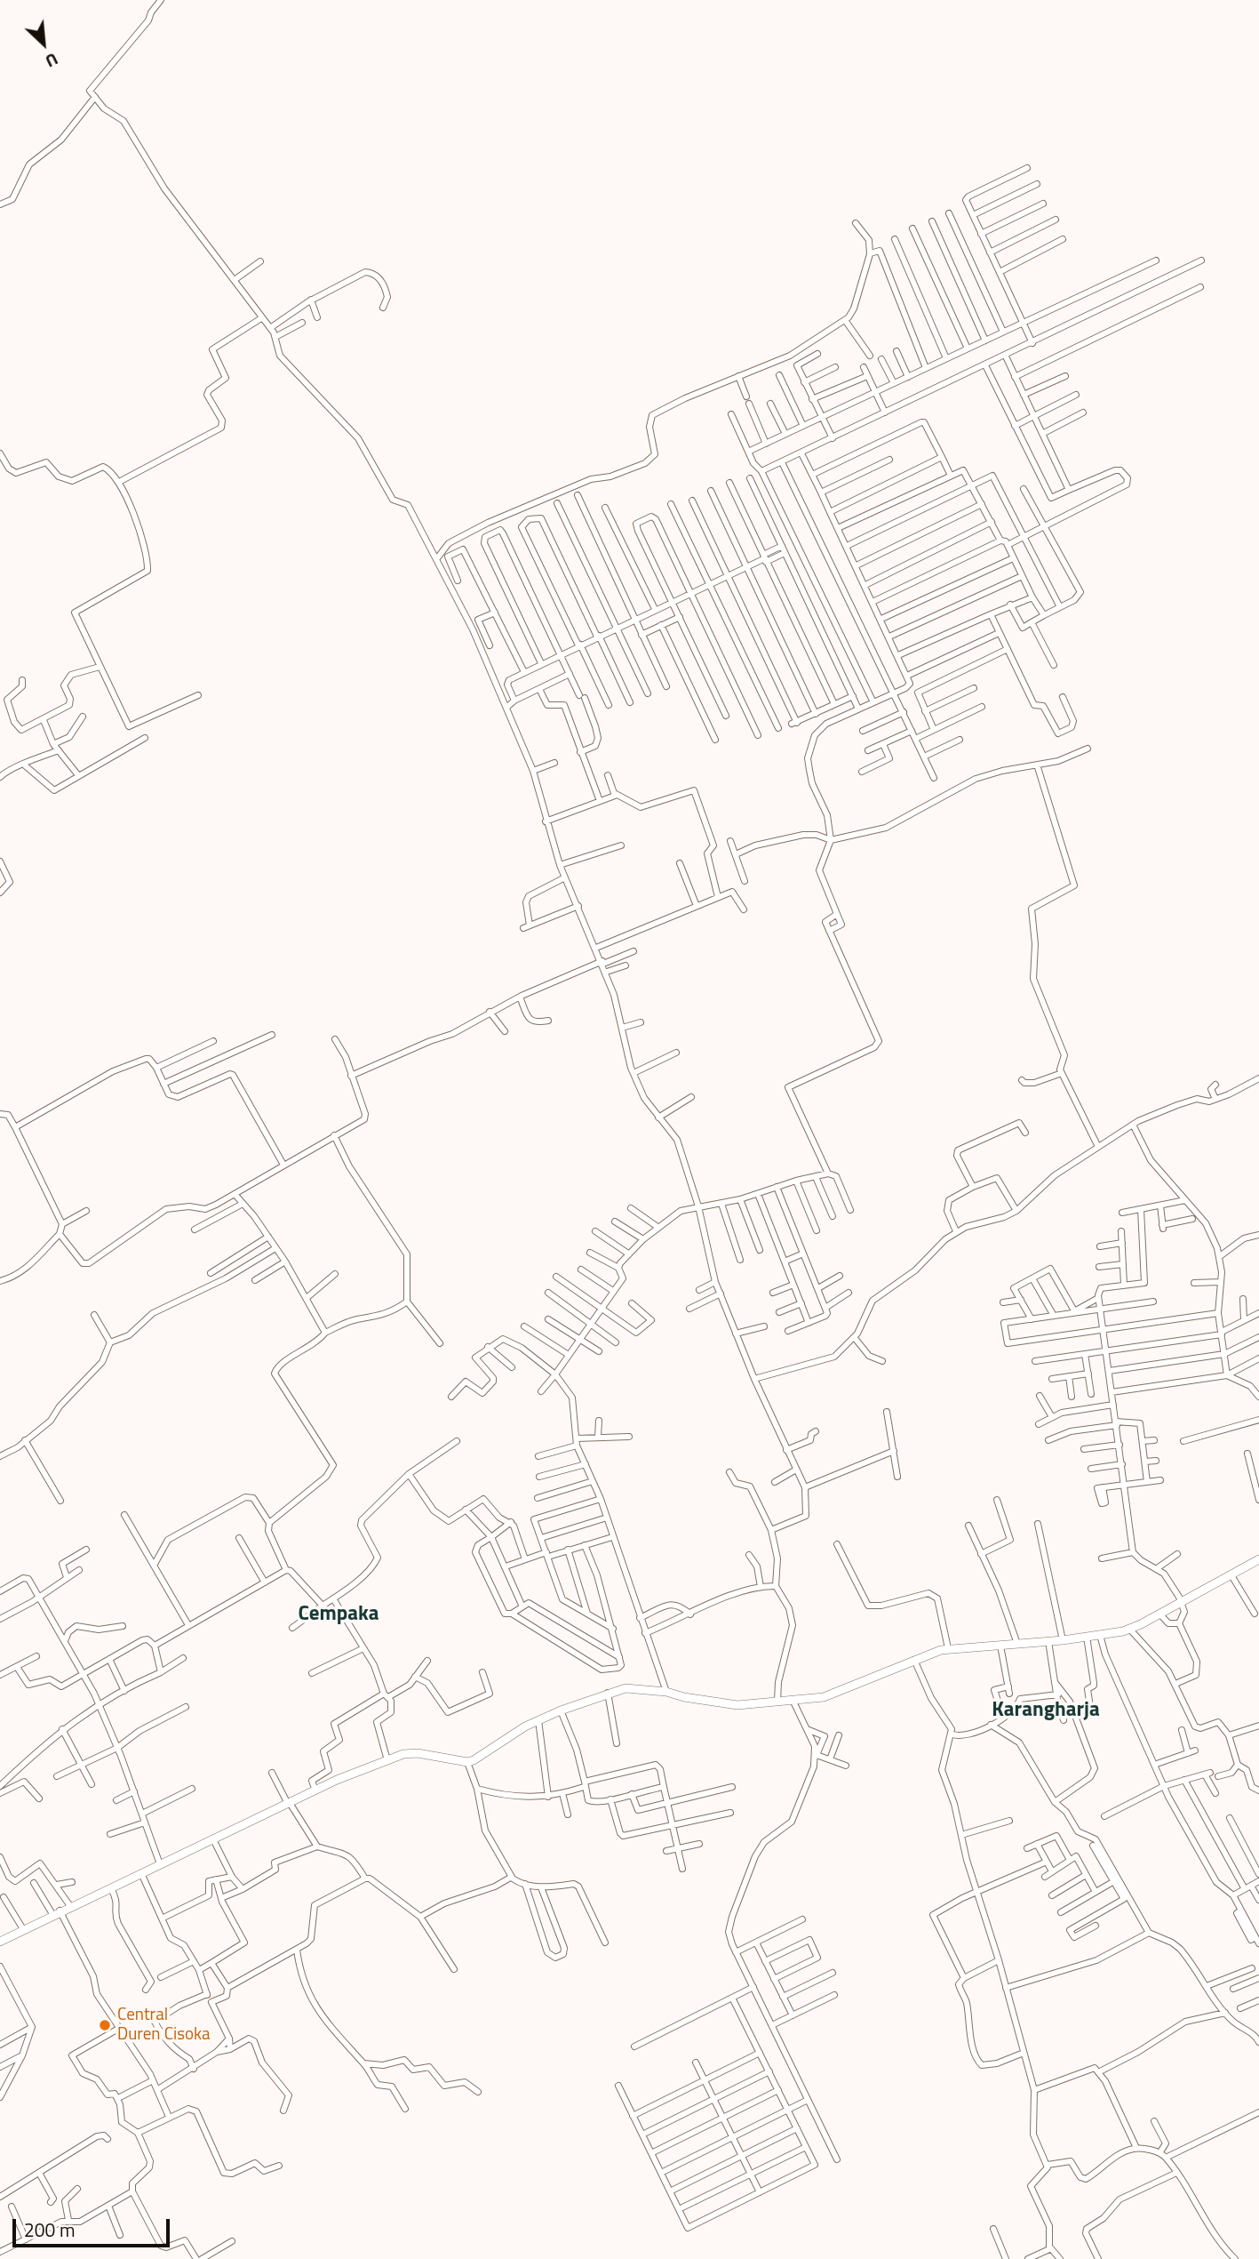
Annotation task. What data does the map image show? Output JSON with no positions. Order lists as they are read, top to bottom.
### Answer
{
  "districts": ["Cempaka", "Karangharja"],
  "places": ["Central Duren Cisoka"],
  "scale_bar": "200 m",
  "north": "bottom right"
}
